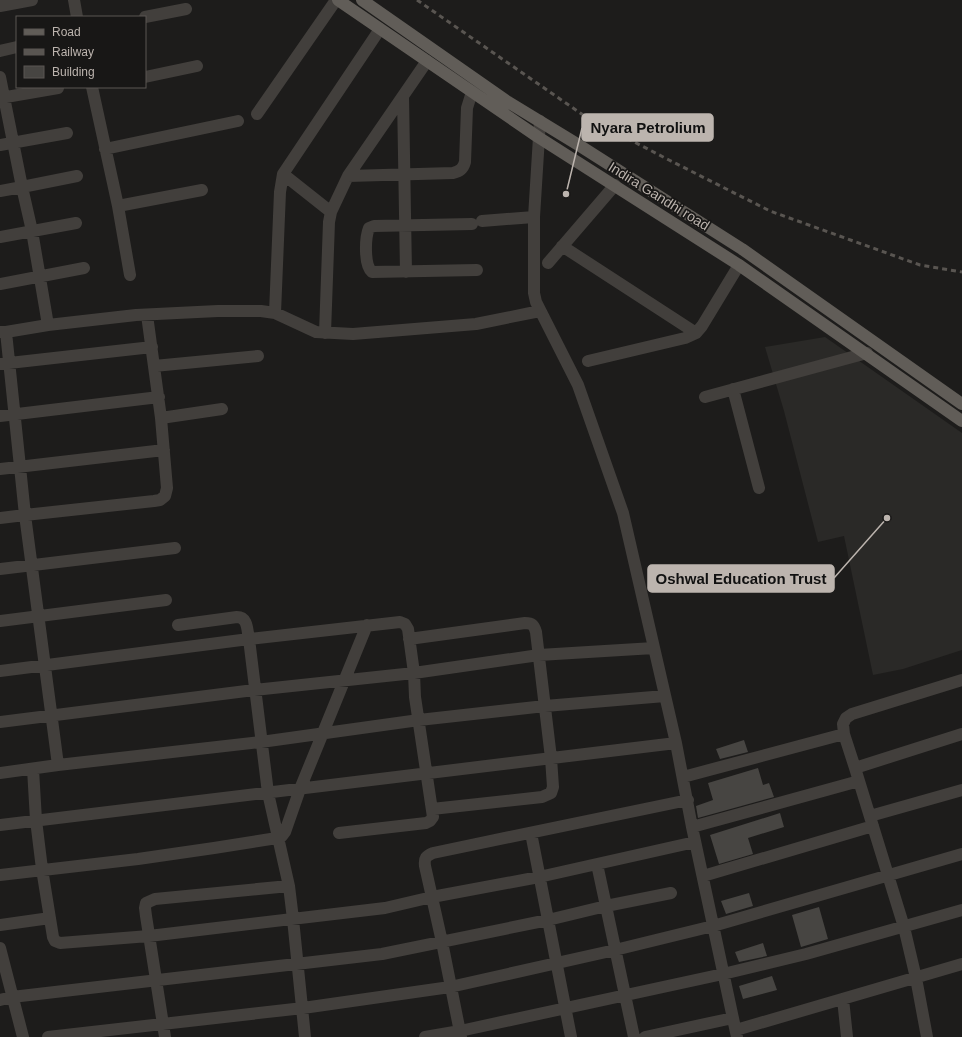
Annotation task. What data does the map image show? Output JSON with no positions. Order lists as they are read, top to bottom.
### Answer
{
  "streets": {
    "main road": ["Indira Gandhi road"]
  },
  "places": ["Nyara Petrolium", "Oshwal Education Trust"],
  "legend": ["Road", "Railway", "Building"]
}
